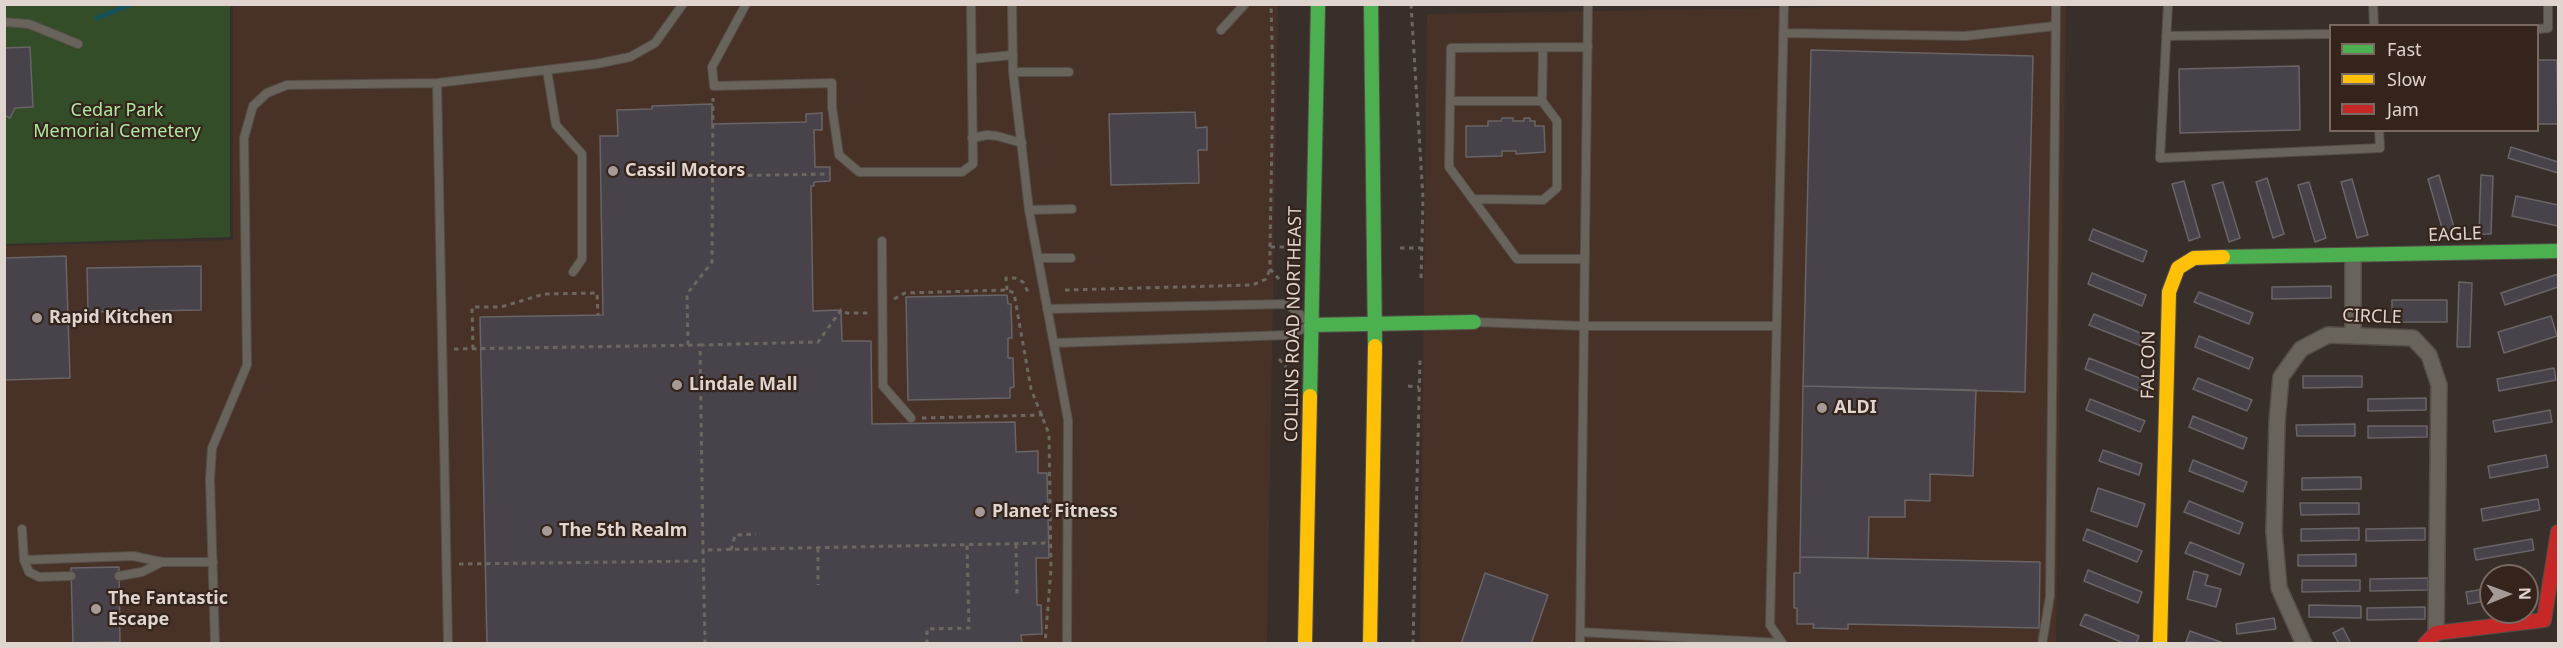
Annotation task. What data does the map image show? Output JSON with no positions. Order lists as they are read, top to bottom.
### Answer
{
  "streets": {
    "main road": ["EAGLE", "COLLINS ROAD NORTHEAST", "FALCON"],
    "street": ["CIRCLE"]
  },
  "crossings": [
    ["EAGLE", "FALCON"]
  ],
  "parks": ["Cedar Park Memorial Cemetery"],
  "places": [
    "Cassil Motors",
    "Rapid Kitchen",
    "Lindale Mall",
    "ALDI",
    "Planet Fitness",
    "The 5th Realm",
    "The Fantastic Escape"
  ],
  "legend": ["Fast", "Slow", "Jam"],
  "north": "right"
}
